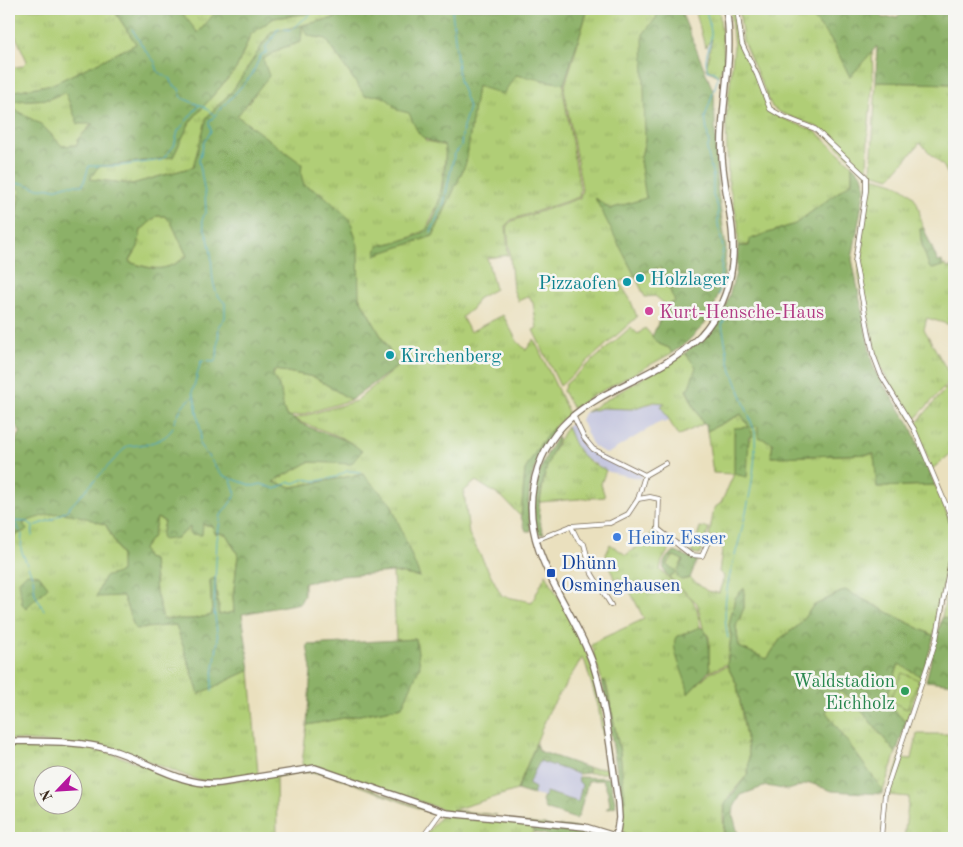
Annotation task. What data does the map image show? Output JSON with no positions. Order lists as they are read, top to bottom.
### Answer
{
  "places": {
    "other": [
      "Holzlager",
      "Pizzaofen",
      "Kurt-Hensche-Haus",
      "Kirchenberg",
      "Heinz Esser",
      "Waldstadion Eichholz"
    ],
    "transit": ["Dhünn Osminghausen"]
  },
  "north": "bottom left"
}
